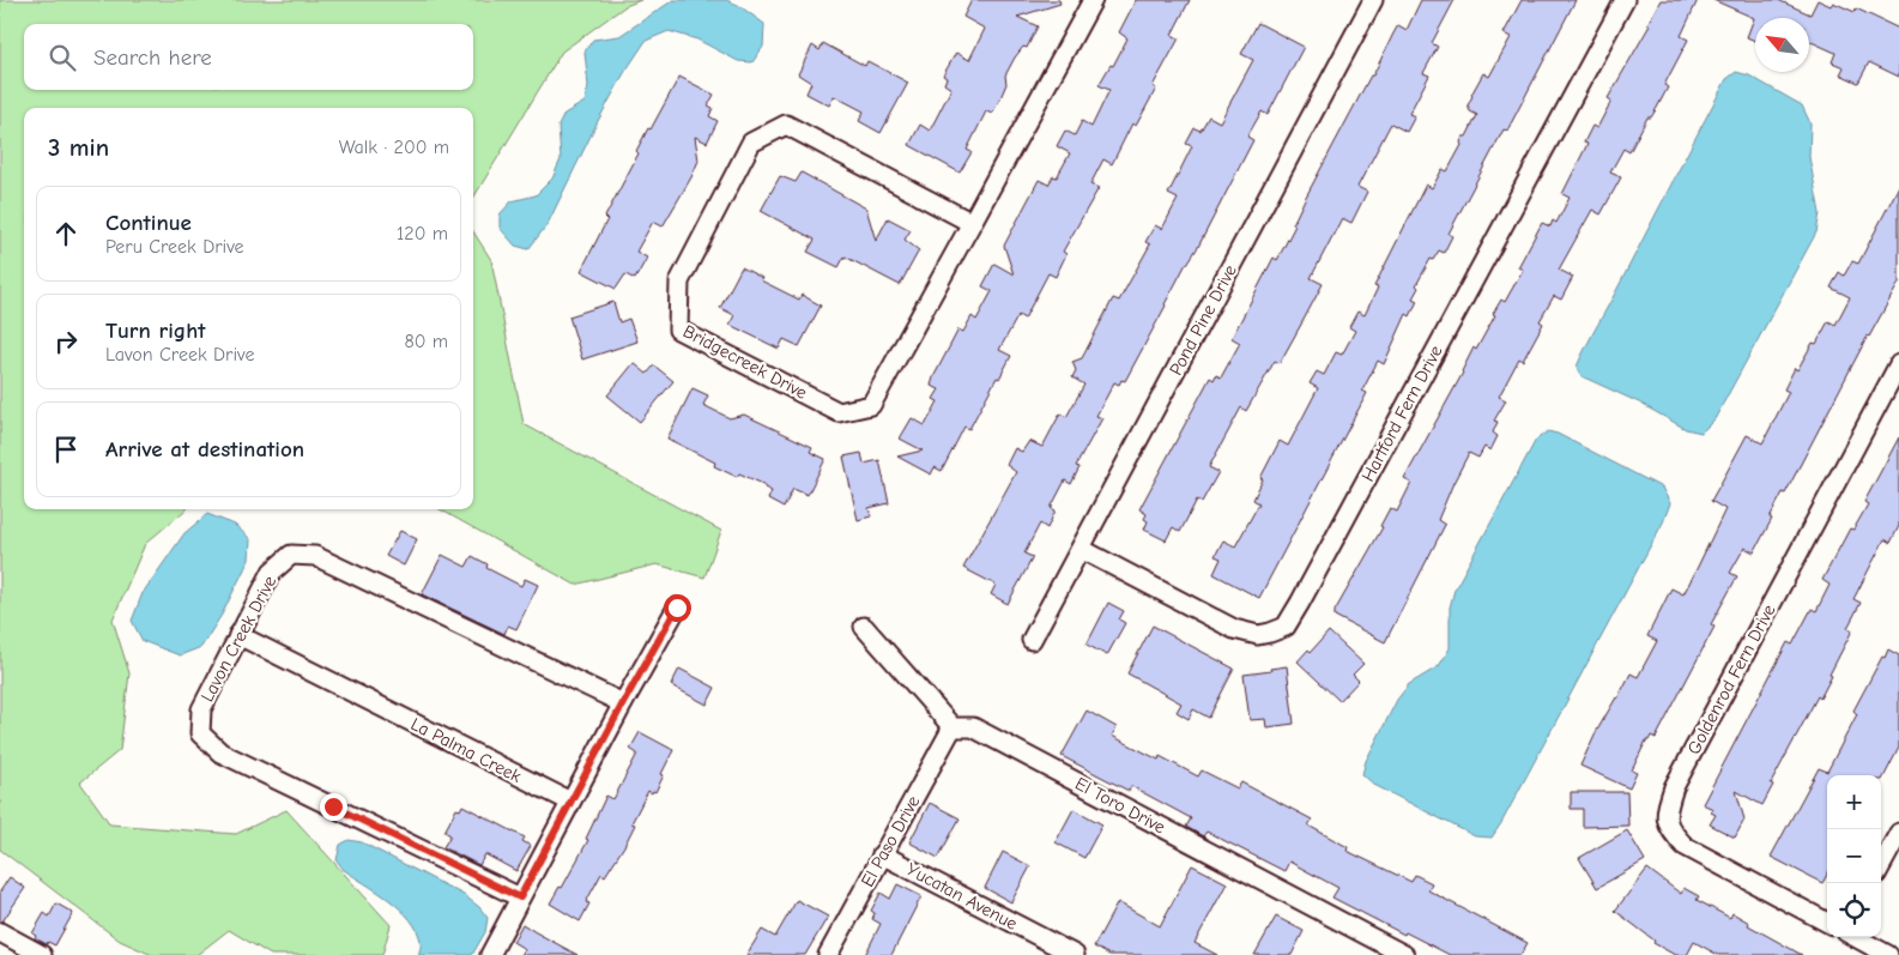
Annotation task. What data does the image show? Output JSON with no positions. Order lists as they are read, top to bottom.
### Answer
{
  "streets": {
    "street": [
      "Pond Pine Drive",
      "Bridgecreek Drive",
      "Hartford Fern Drive",
      "Lavon Creek Drive",
      "Goldenrod Fern Drive",
      "La Palma Creek",
      "El Toro Drive",
      "El Paso Drive",
      "Yucatan Avenue"
    ]
  },
  "crossings": [
    ["Pond Pine Drive", "Hartford Fern Drive"],
    ["Lavon Creek Drive", "La Palma Creek"],
    ["El Toro Drive", "El Paso Drive"],
    ["El Paso Drive", "Yucatan Avenue"]
  ],
  "north": "top left",
  "page": {
    "search": "Search here",
    "heading": ["3 min", "Walk · 200 m"],
    "list": [
      ["Continue", "Peru Creek Drive", "120 m"],
      ["Turn right", "Lavon Creek Drive", "80 m"],
      "Arrive at destination"
    ],
    "map_buttons": ["+", "−"]
  }
}
